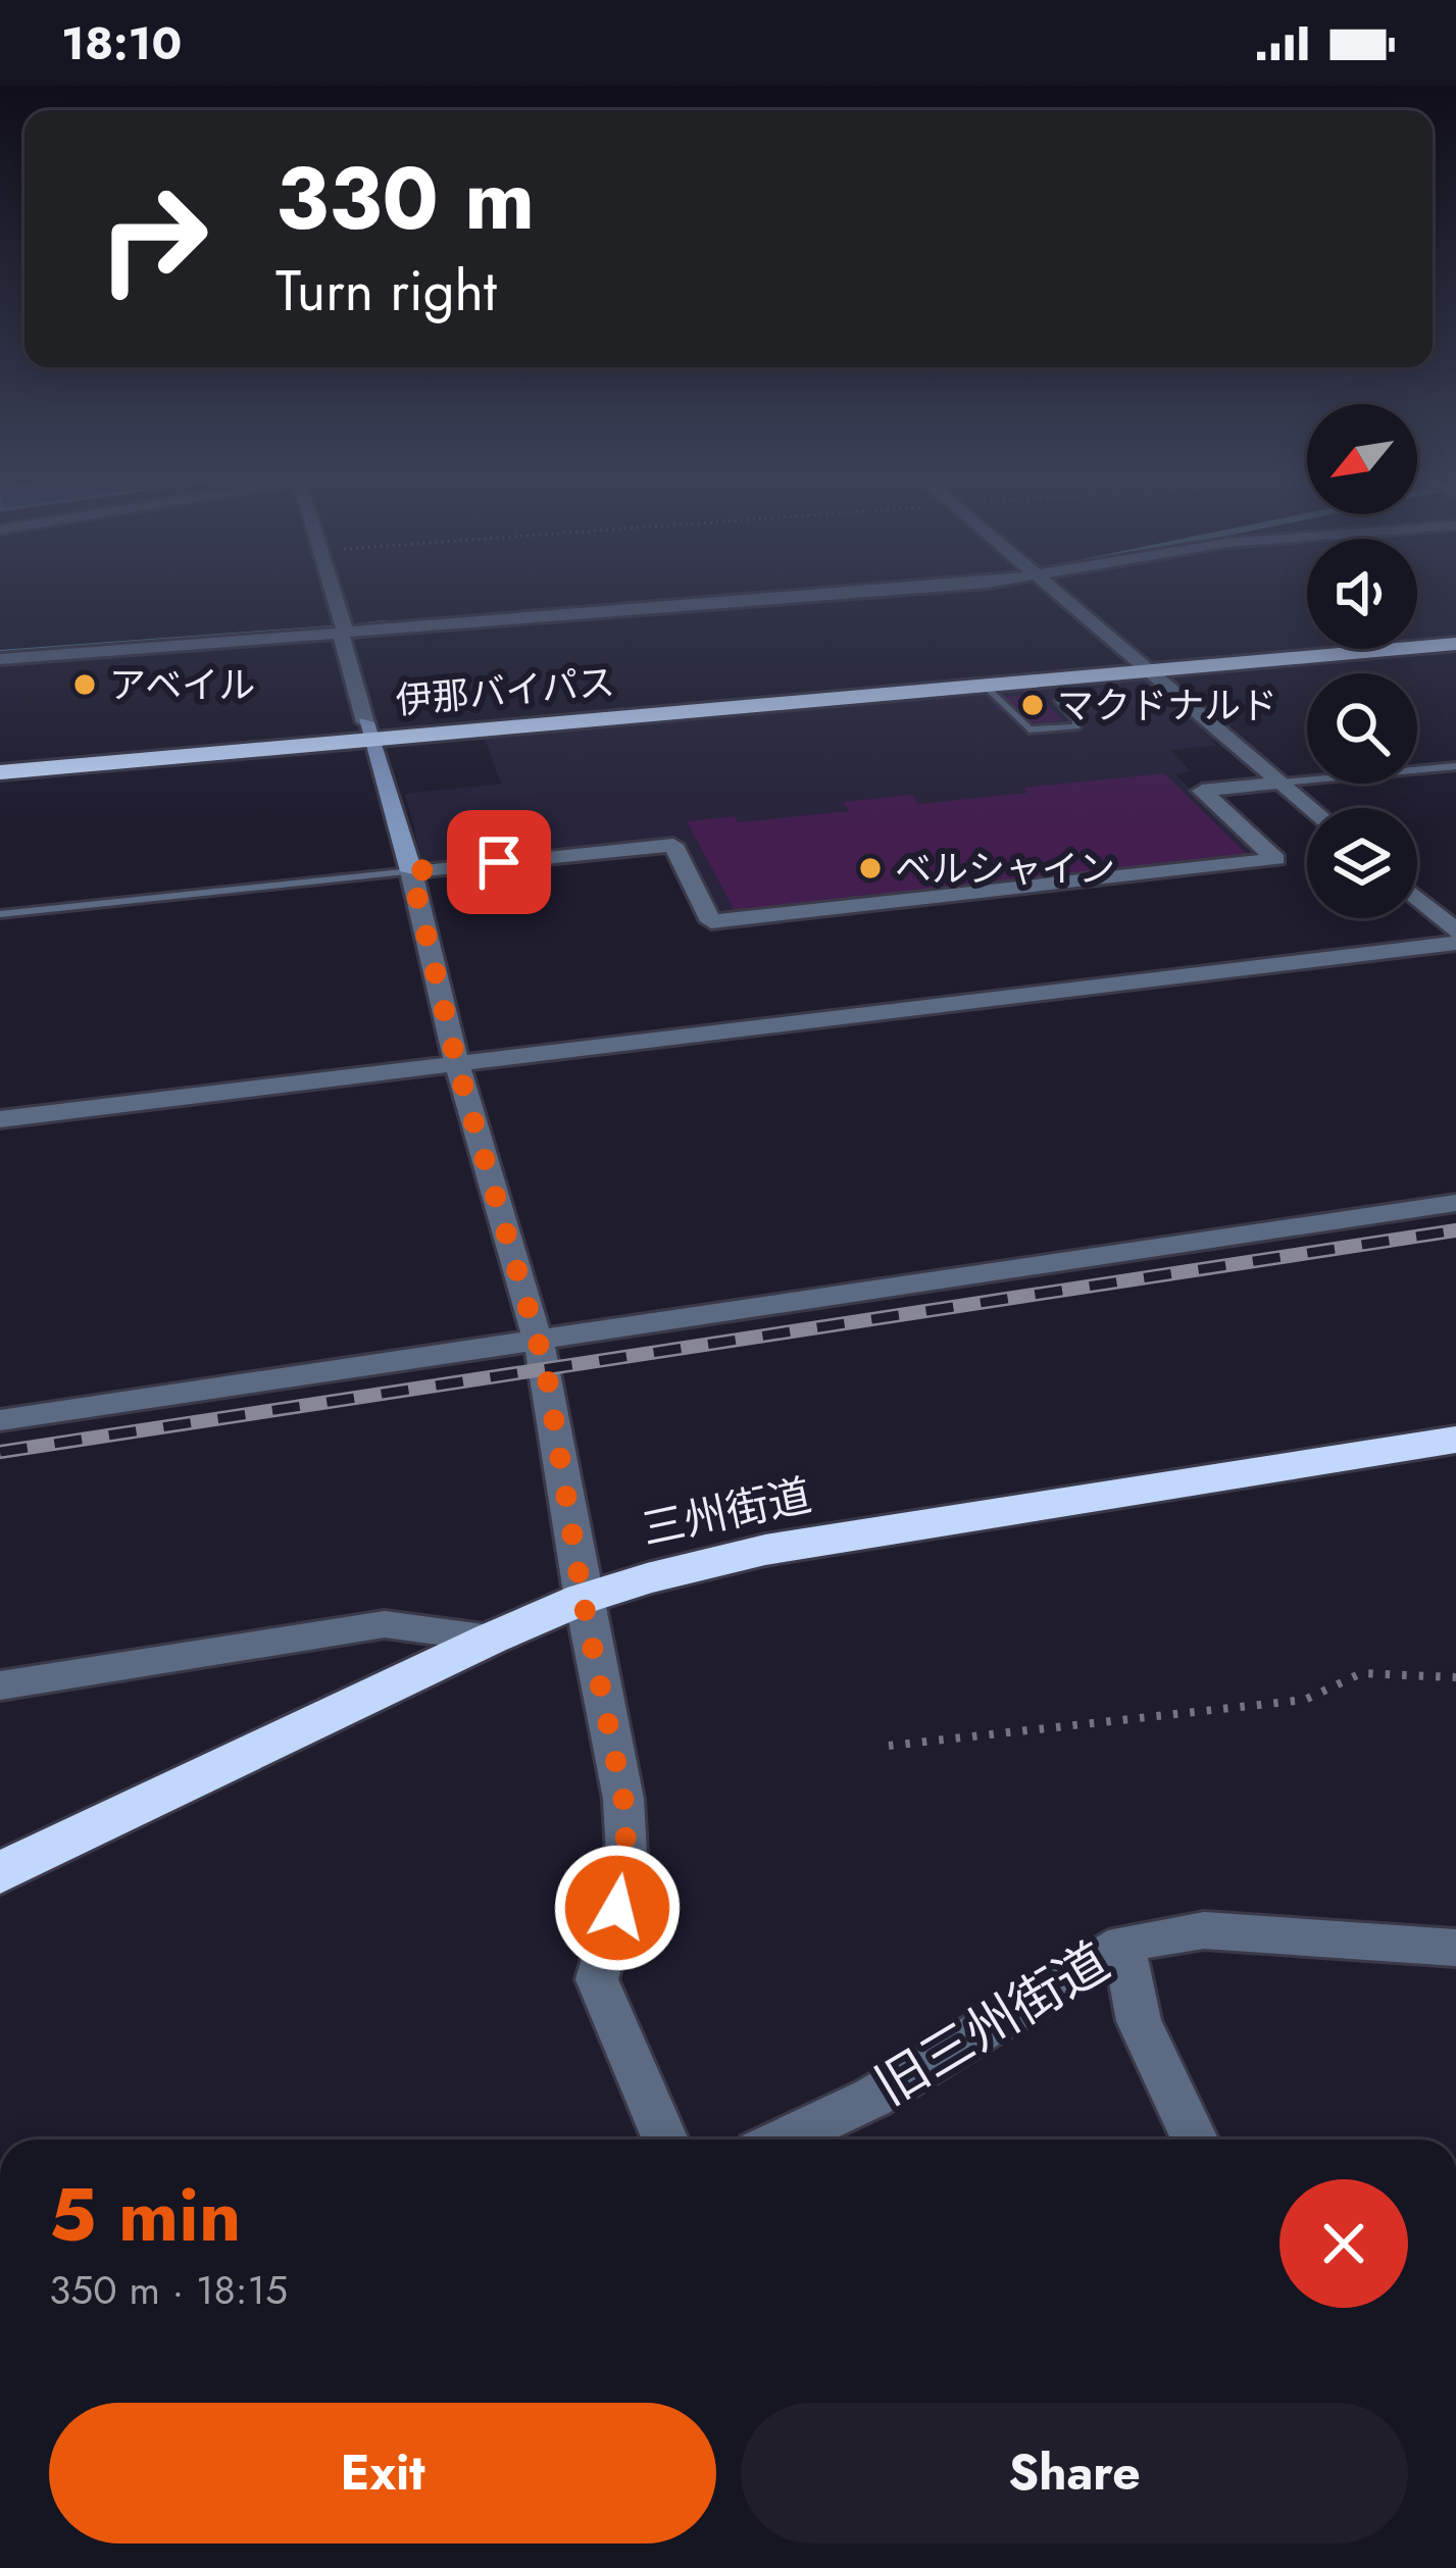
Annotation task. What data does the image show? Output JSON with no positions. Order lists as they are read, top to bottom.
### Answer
{
  "streets": {
    "highway": ["伊那バイパス", "三州街道"],
    "street": ["旧三州街道"]
  },
  "places": ["アベイル", "マクドナルド", "ベルシャイン"],
  "north": "bottom left",
  "page": {
    "status": "18:10",
    "turn": ["330 m", "Turn right"],
    "heading": ["5 min", "350 m · 18:15"],
    "buttons": ["Exit", "Share"]
  }
}
